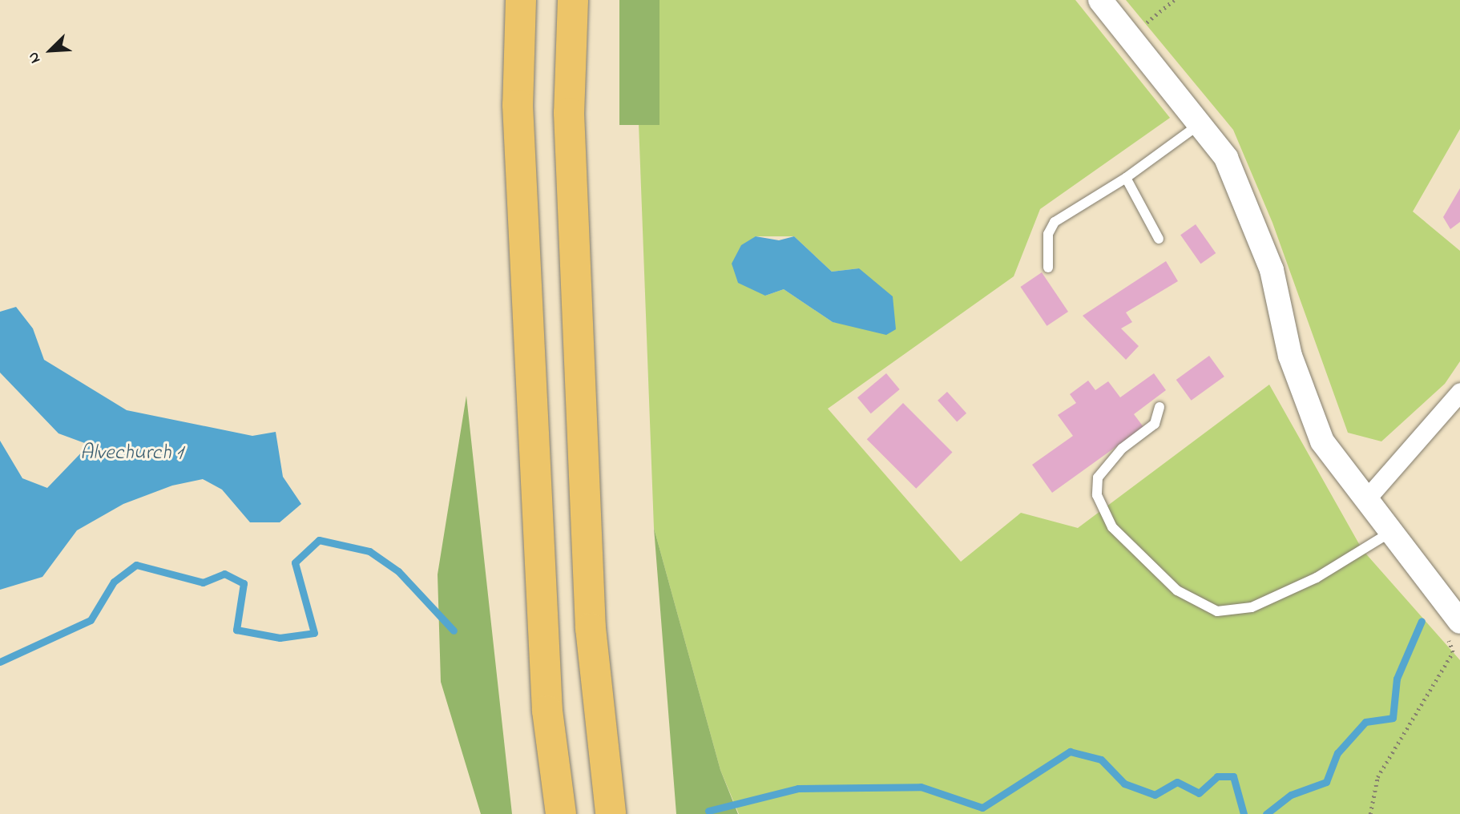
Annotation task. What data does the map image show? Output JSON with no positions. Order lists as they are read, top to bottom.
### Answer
{
  "water": ["Alvechurch 1"],
  "north": "bottom left"
}
